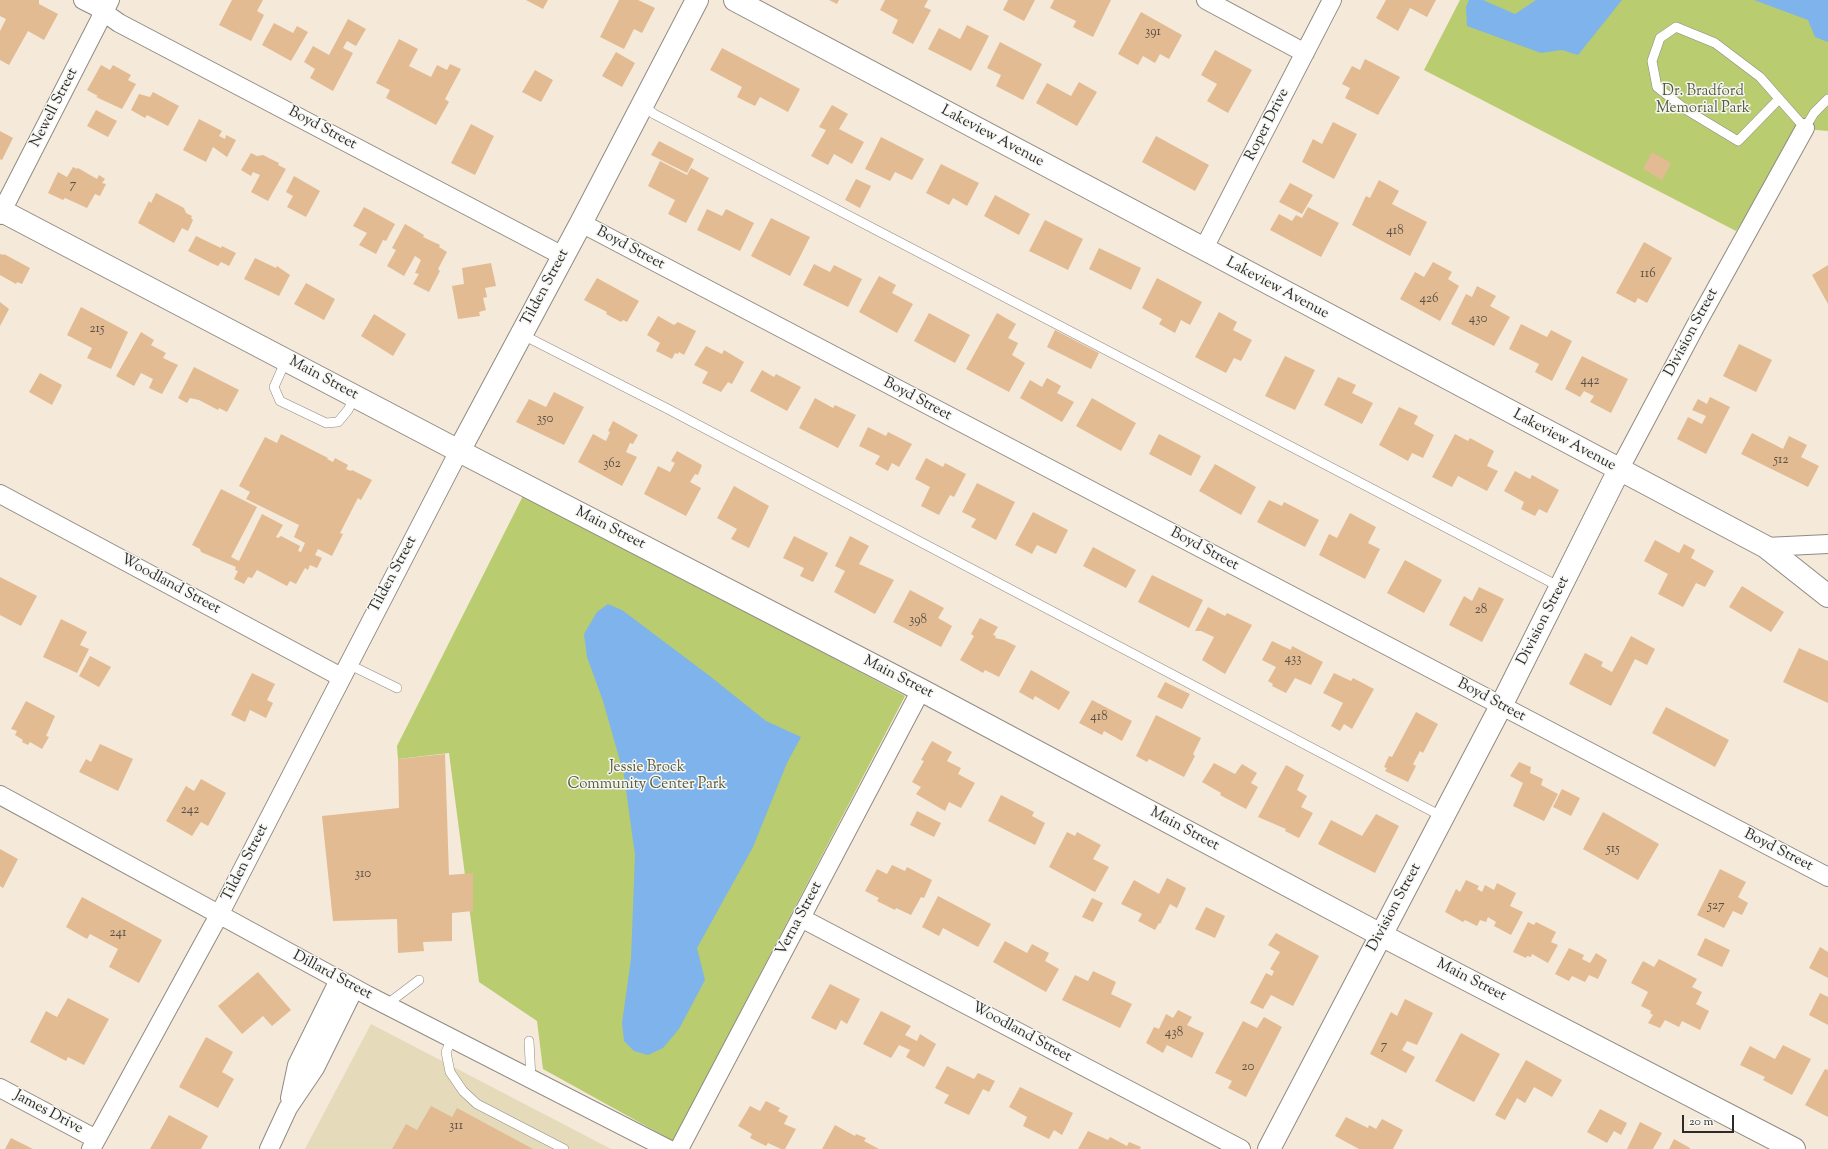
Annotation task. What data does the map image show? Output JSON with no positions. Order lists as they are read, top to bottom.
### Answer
{
  "streets": {
    "street": [
      "Newell Street",
      "Roper Drive",
      "Boyd Street",
      "Lakeview Avenue",
      "Tilden Street",
      "Division Street",
      "Main Street",
      "Woodland Street",
      "Verna Street",
      "Dillard Street",
      "James Drive"
    ]
  },
  "crossings": [
    ["Newell Street", "Boyd Street"],
    ["Newell Street", "Main Street"],
    ["Roper Drive", "Lakeview Avenue"],
    ["Boyd Street", "Tilden Street"],
    ["Boyd Street", "Division Street"],
    ["Lakeview Avenue", "Division Street"],
    ["Tilden Street", "Main Street"],
    ["Tilden Street", "Woodland Street"],
    ["Tilden Street", "Dillard Street"],
    ["Tilden Street", "James Drive"],
    ["Division Street", "Main Street"],
    ["Main Street", "Verna Street"],
    ["Woodland Street", "Verna Street"],
    ["Verna Street", "Dillard Street"]
  ],
  "parks": ["Dr. Bradford Memorial Park", "Jessie Brock Community Center Park"],
  "house_numbers": [
    "391",
    "7",
    "418",
    "116",
    "426",
    "430",
    "215",
    "442",
    "350",
    "512",
    "362",
    "28",
    "398",
    "433",
    "418",
    "242",
    "515",
    "310",
    "527",
    "241",
    "438",
    "7",
    "20",
    "311"
  ],
  "scale_bar": "20 m"
}
